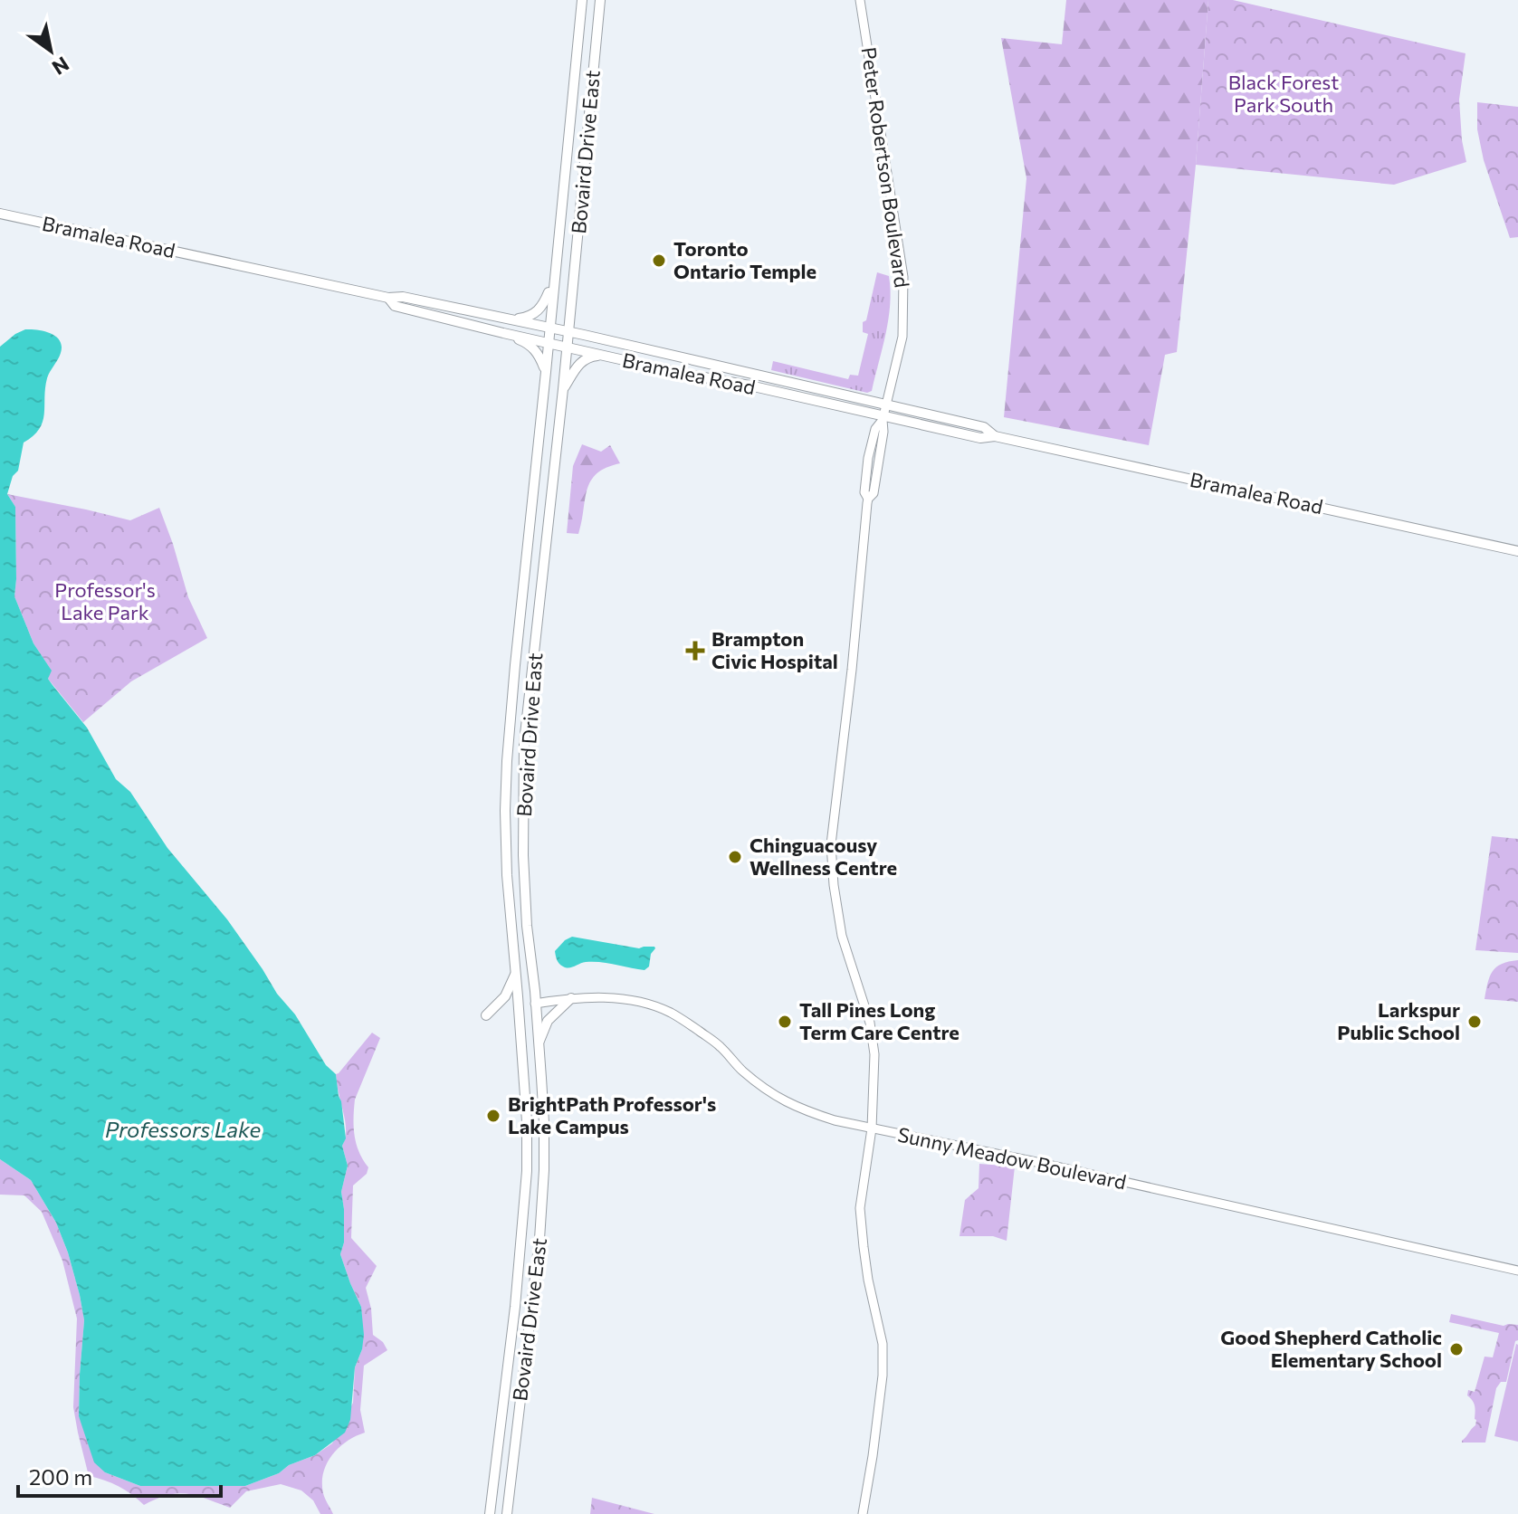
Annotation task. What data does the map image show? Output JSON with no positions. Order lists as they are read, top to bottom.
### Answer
{
  "streets": {
    "main road": ["Bovaird Drive East", "Bramalea Road"],
    "street": ["Peter Robertson Boulevard", "Sunny Meadow Boulevard"]
  },
  "crossings": [
    ["Bovaird Drive East", "Bramalea Road"],
    ["Bovaird Drive East", "Sunny Meadow Boulevard"],
    ["Peter Robertson Boulevard", "Bramalea Road"],
    ["Peter Robertson Boulevard", "Sunny Meadow Boulevard"]
  ],
  "water": ["Professors Lake"],
  "parks": ["Black Forest Park South", "Professor's Lake Park"],
  "places": {
    "other": [
      "Toronto Ontario Temple",
      "Chinguacousy Wellness Centre",
      "Tall Pines Long Term Care Centre",
      "Larkspur Public School",
      "BrightPath Professor's Lake Campus",
      "Good Shepherd Catholic Elementary School"
    ],
    "health": ["Brampton Civic Hospital"]
  },
  "scale_bar": "200 m",
  "north": "bottom right"
}
